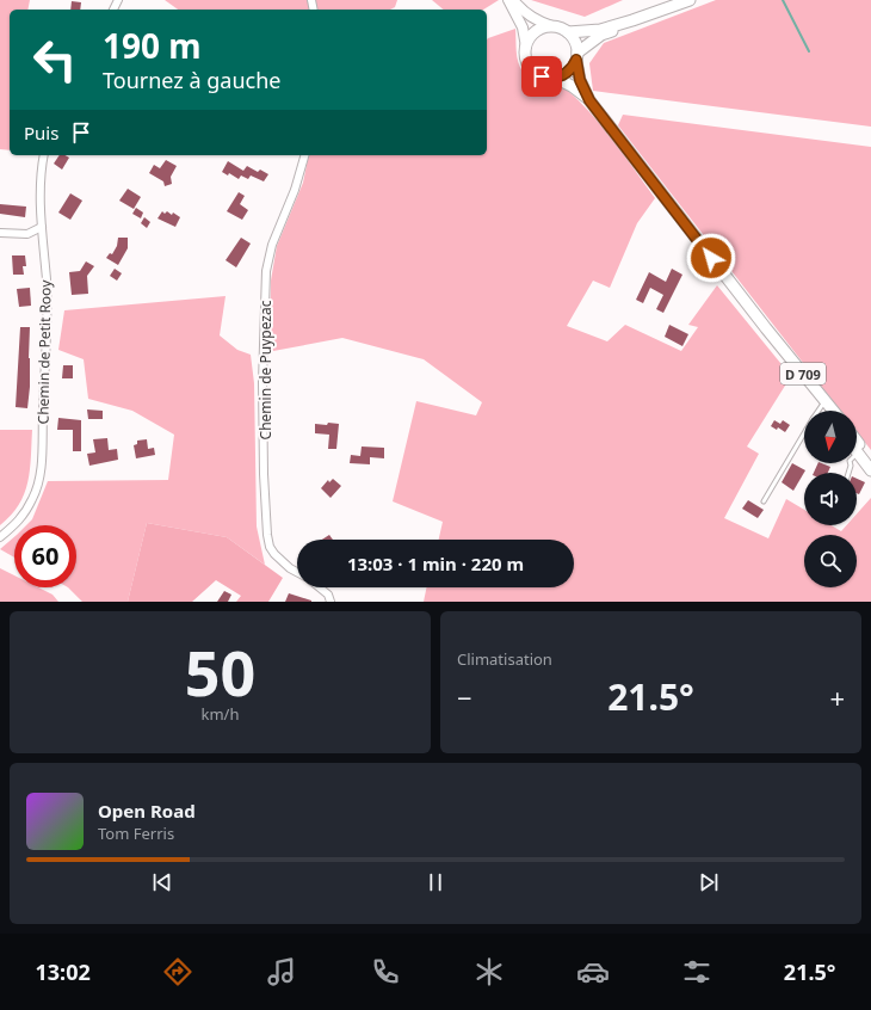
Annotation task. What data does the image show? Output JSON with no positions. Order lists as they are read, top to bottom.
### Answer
{
  "streets": {
    "main road": ["D 709"],
    "street": ["Chemin de Petit Rooy", "Chemin de Puypezac"]
  },
  "north": "bottom",
  "page": {
    "turn": ["190 m", "Tournez à gauche"],
    "then": "Puis",
    "limit": "60",
    "trip": "13:03 · 1 min · 220 m",
    "tile": [
      ["50", "km/h"],
      "Climatisation"
    ],
    "heat": ["−", "21.5°", "+"],
    "song": ["Open Road", "Tom Ferris"],
    "tabs": ["13:02", "21.5°"]
  }
}
